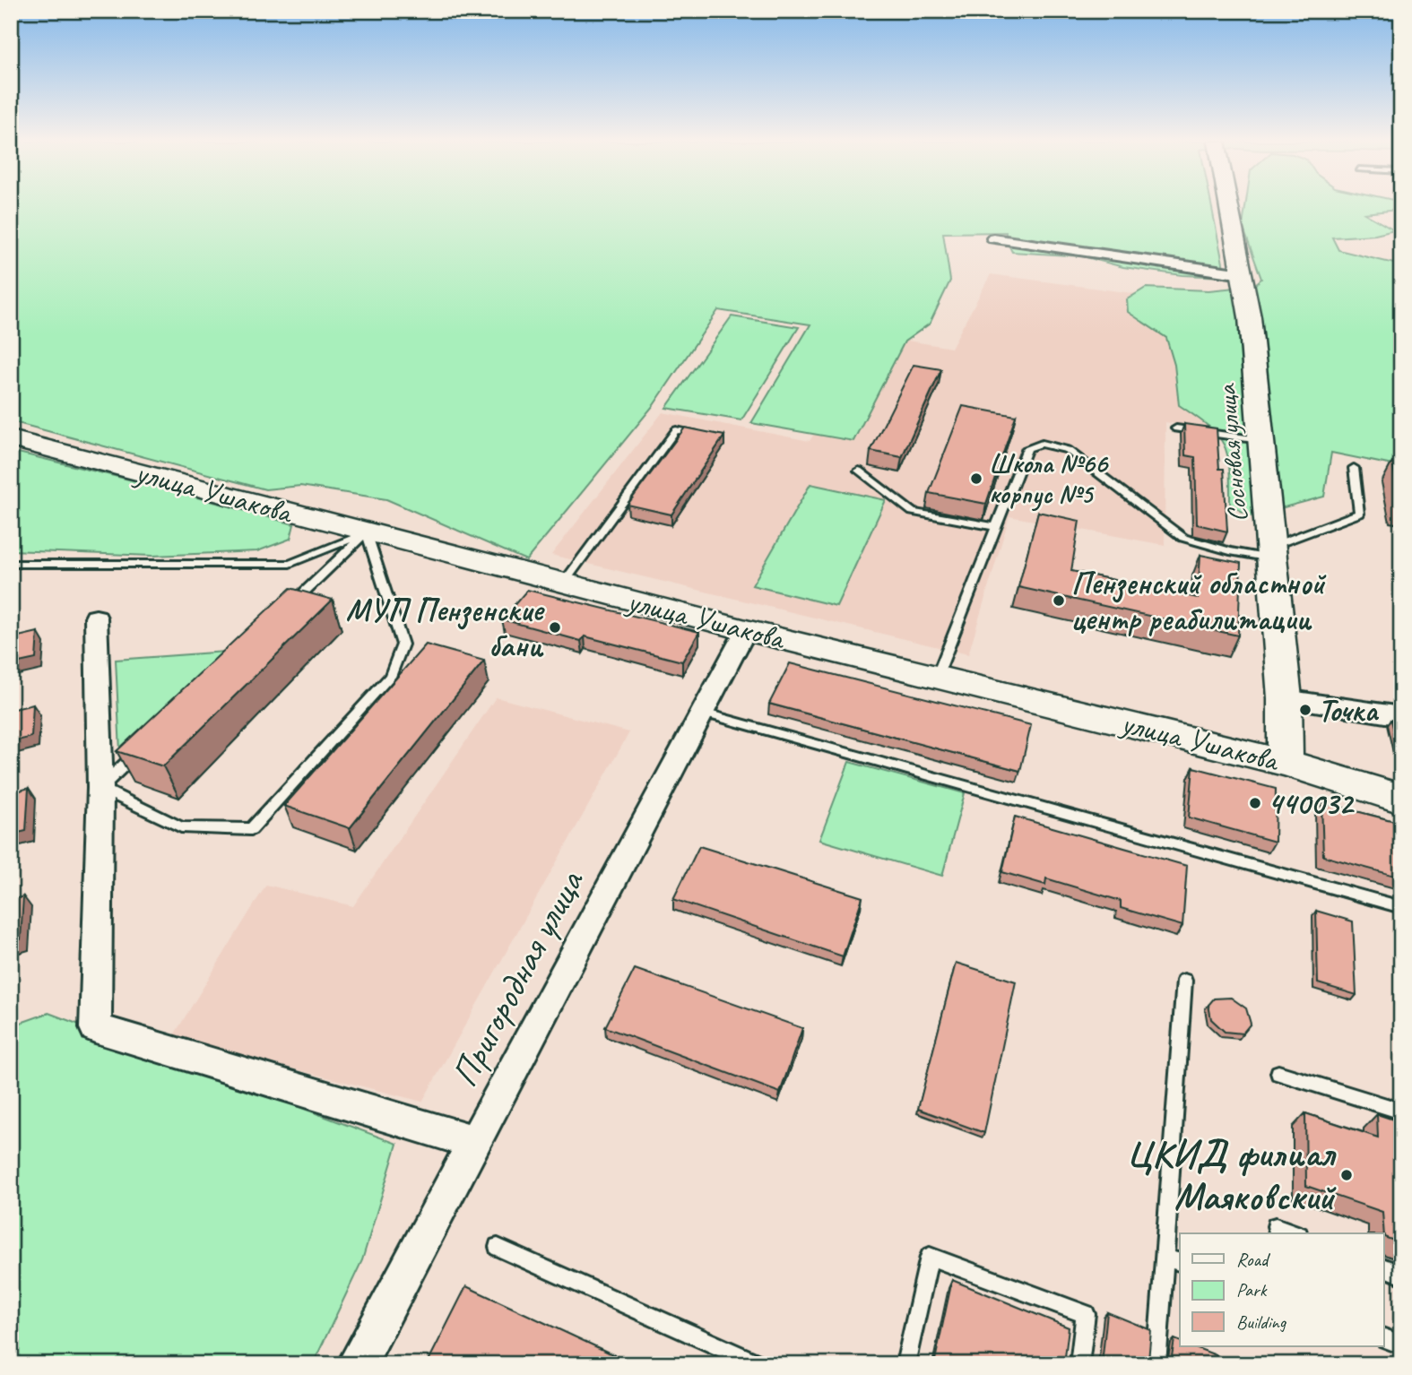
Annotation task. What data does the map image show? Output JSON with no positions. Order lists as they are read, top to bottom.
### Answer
{
  "streets": {
    "street": ["Сосновая улица", "улица Ушакова", "Пригородная улица"]
  },
  "crossings": [
    ["Сосновая улица", "улица Ушакова"],
    ["улица Ушакова", "Пригородная улица"]
  ],
  "places": [
    "Школа №66 корпус №5",
    "Пензенский областной центр реабилитации",
    "МУП Пензенские бани",
    "Точка",
    "440032",
    "ЦКИД филиал Маяковский"
  ],
  "legend": ["Road", "Park", "Building"]
}
